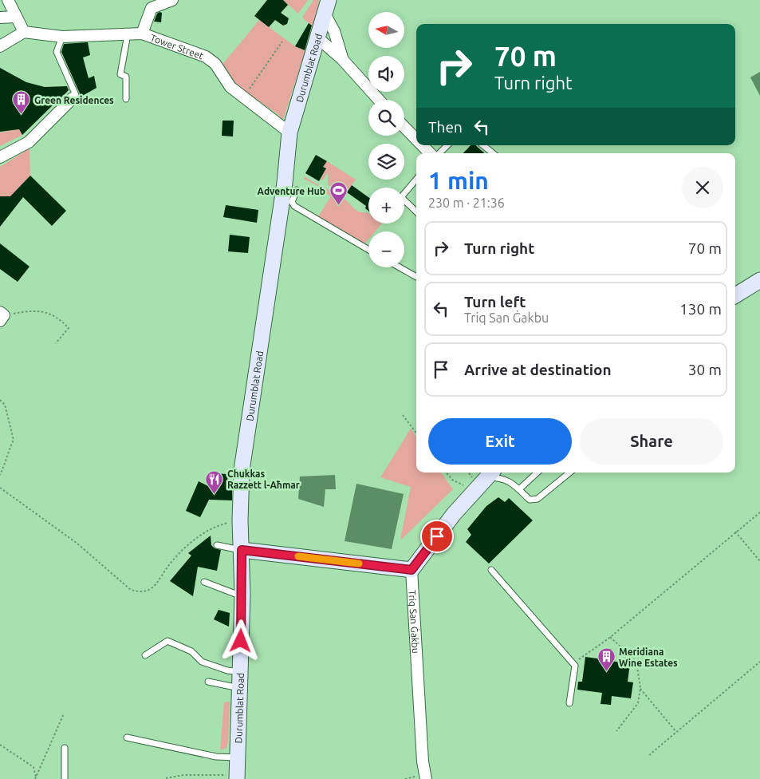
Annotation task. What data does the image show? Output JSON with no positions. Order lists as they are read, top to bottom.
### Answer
{
  "streets": {
    "street": ["Tower Street", "Durumblat Road", "Triq San Ġakbu"]
  },
  "crossings": [
    ["Tower Street", "Durumblat Road"]
  ],
  "places": {
    "building": ["Green Residences", "Meridiana Wine Estates"],
    "sports": ["Adventure Hub"],
    "restaurant": ["Chukkas Razzett l-Aħmar"]
  },
  "north": "left",
  "page": {
    "map_buttons": ["+", "−"],
    "turn": ["70 m", "Turn right"],
    "then": "Then",
    "heading": ["1 min", "230 m · 21:36"],
    "list": [
      {
        "name": "Turn right",
        "value": "70 m"
      },
      {
        "name": "Turn left",
        "note": "Triq San Ġakbu",
        "value": "130 m"
      },
      {
        "name": "Arrive at destination",
        "value": "30 m"
      }
    ],
    "buttons": ["Exit", "Share"]
  }
}
